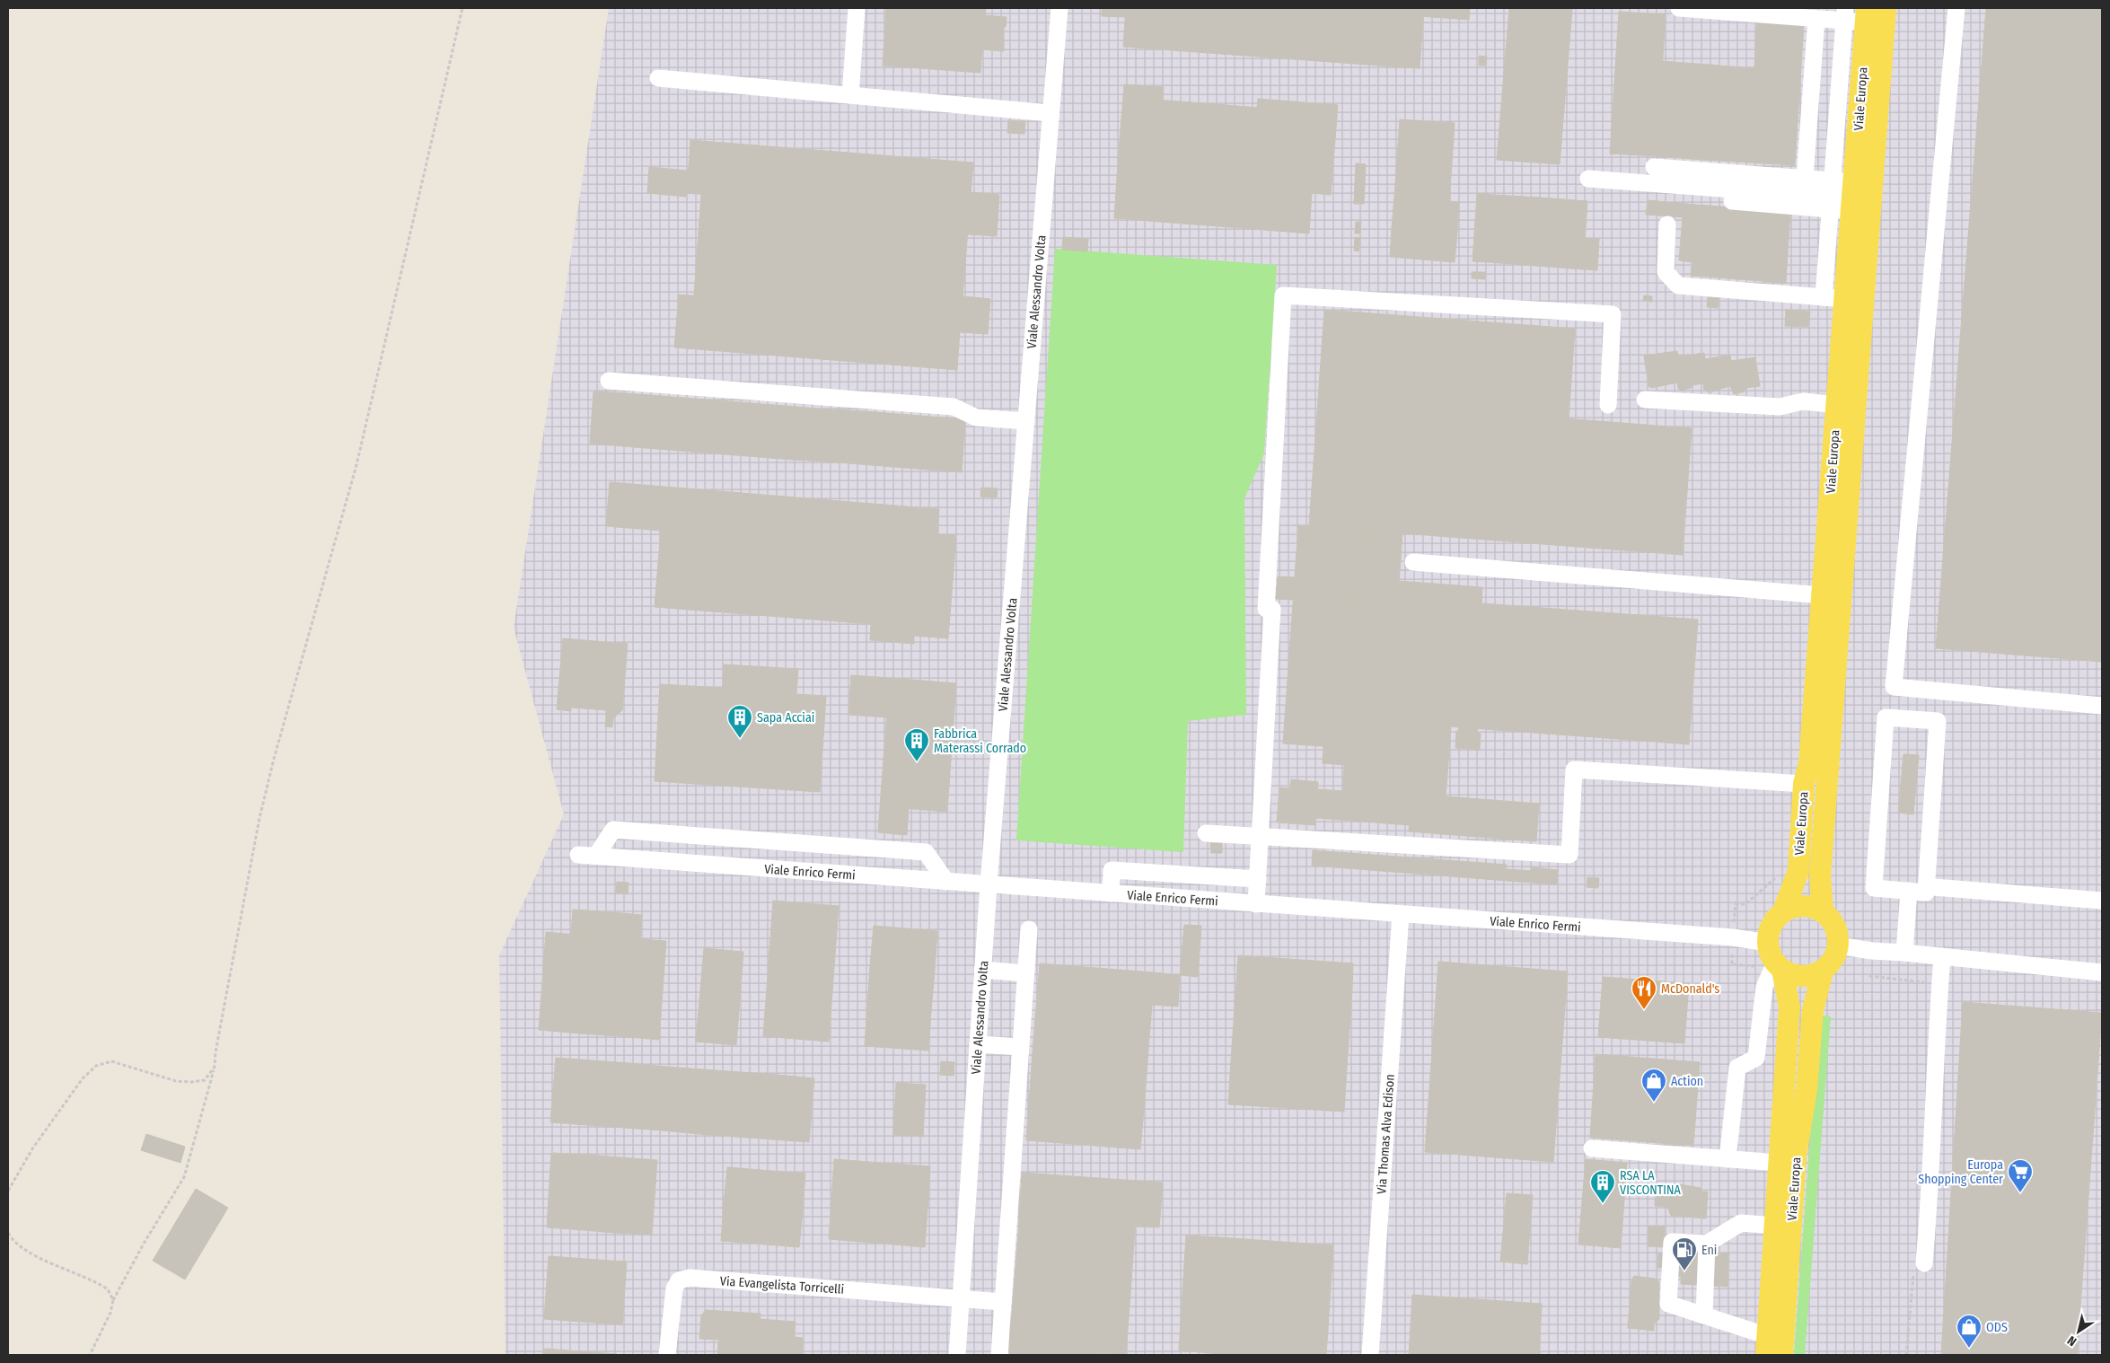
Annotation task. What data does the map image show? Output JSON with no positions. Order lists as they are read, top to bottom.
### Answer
{
  "streets": {
    "main road": ["Viale Europa"],
    "street": [
      "Viale Alessandro Volta",
      "Viale Enrico Fermi",
      "Via Thomas Alva Edison",
      "Via Evangelista Torricelli"
    ]
  },
  "crossings": [
    ["Viale Europa", "Viale Enrico Fermi"],
    ["Viale Alessandro Volta", "Viale Enrico Fermi"],
    ["Viale Alessandro Volta", "Via Evangelista Torricelli"],
    ["Viale Enrico Fermi", "Via Thomas Alva Edison"]
  ],
  "places": {
    "building": ["Sapa Acciai", "Fabbrica Materassi Corrado", "RSA LA VISCONTINA"],
    "restaurant": ["McDonald's"],
    "shop": ["Action", "ODS"],
    "supermarket": ["Europa Shopping Center"],
    "fuel station": ["Eni"]
  },
  "north": "bottom left"
}
